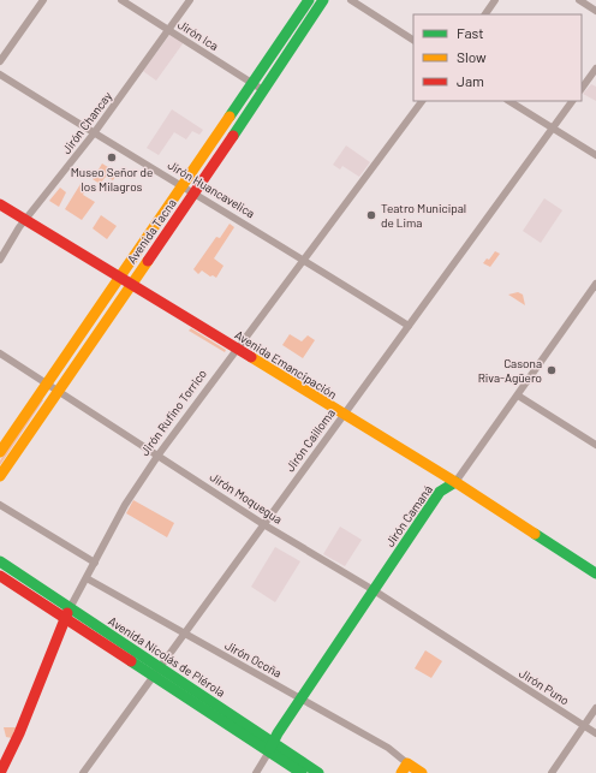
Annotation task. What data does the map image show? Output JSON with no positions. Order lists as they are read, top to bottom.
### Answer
{
  "streets": {
    "main road": [
      "Avenida Tacna",
      "Avenida Emancipación",
      "Jirón Rufino Torrico",
      "Jirón Camaná",
      "Avenida Nicolás de Piérola"
    ],
    "street": [
      "Jirón Ica",
      "Jirón Chancay",
      "Jirón Huancavelica",
      "Jirón Cailloma",
      "Jirón Moquegua",
      "Jirón Ocoña",
      "Jirón Puno"
    ]
  },
  "crossings": [
    ["Jirón Ica", "Jirón Chancay"],
    ["Jirón Ica", "Avenida Tacna"],
    ["Jirón Chancay", "Jirón Huancavelica"],
    ["Jirón Chancay", "Avenida Emancipación"],
    ["Jirón Huancavelica", "Avenida Tacna"],
    ["Jirón Huancavelica", "Jirón Rufino Torrico"],
    ["Jirón Huancavelica", "Jirón Cailloma"],
    ["Avenida Tacna", "Avenida Emancipación"],
    ["Avenida Tacna", "Jirón Moquegua"],
    ["Avenida Emancipación", "Jirón Rufino Torrico"],
    ["Avenida Emancipación", "Jirón Cailloma"],
    ["Avenida Emancipación", "Jirón Camaná"],
    ["Jirón Rufino Torrico", "Jirón Moquegua"],
    ["Jirón Rufino Torrico", "Avenida Nicolás de Piérola"],
    ["Jirón Rufino Torrico", "Jirón Ocoña"],
    ["Jirón Cailloma", "Jirón Moquegua"],
    ["Jirón Cailloma", "Avenida Nicolás de Piérola"],
    ["Jirón Cailloma", "Jirón Ocoña"],
    ["Jirón Moquegua", "Jirón Camaná"],
    ["Jirón Moquegua", "Jirón Puno"],
    ["Jirón Camaná", "Avenida Nicolás de Piérola"],
    ["Jirón Camaná", "Jirón Ocoña"]
  ],
  "places": ["Museo Señor de los Milagros", "Teatro Municipal de Lima", "Casona Riva-Agüero"],
  "legend": ["Fast", "Slow", "Jam"]
}
